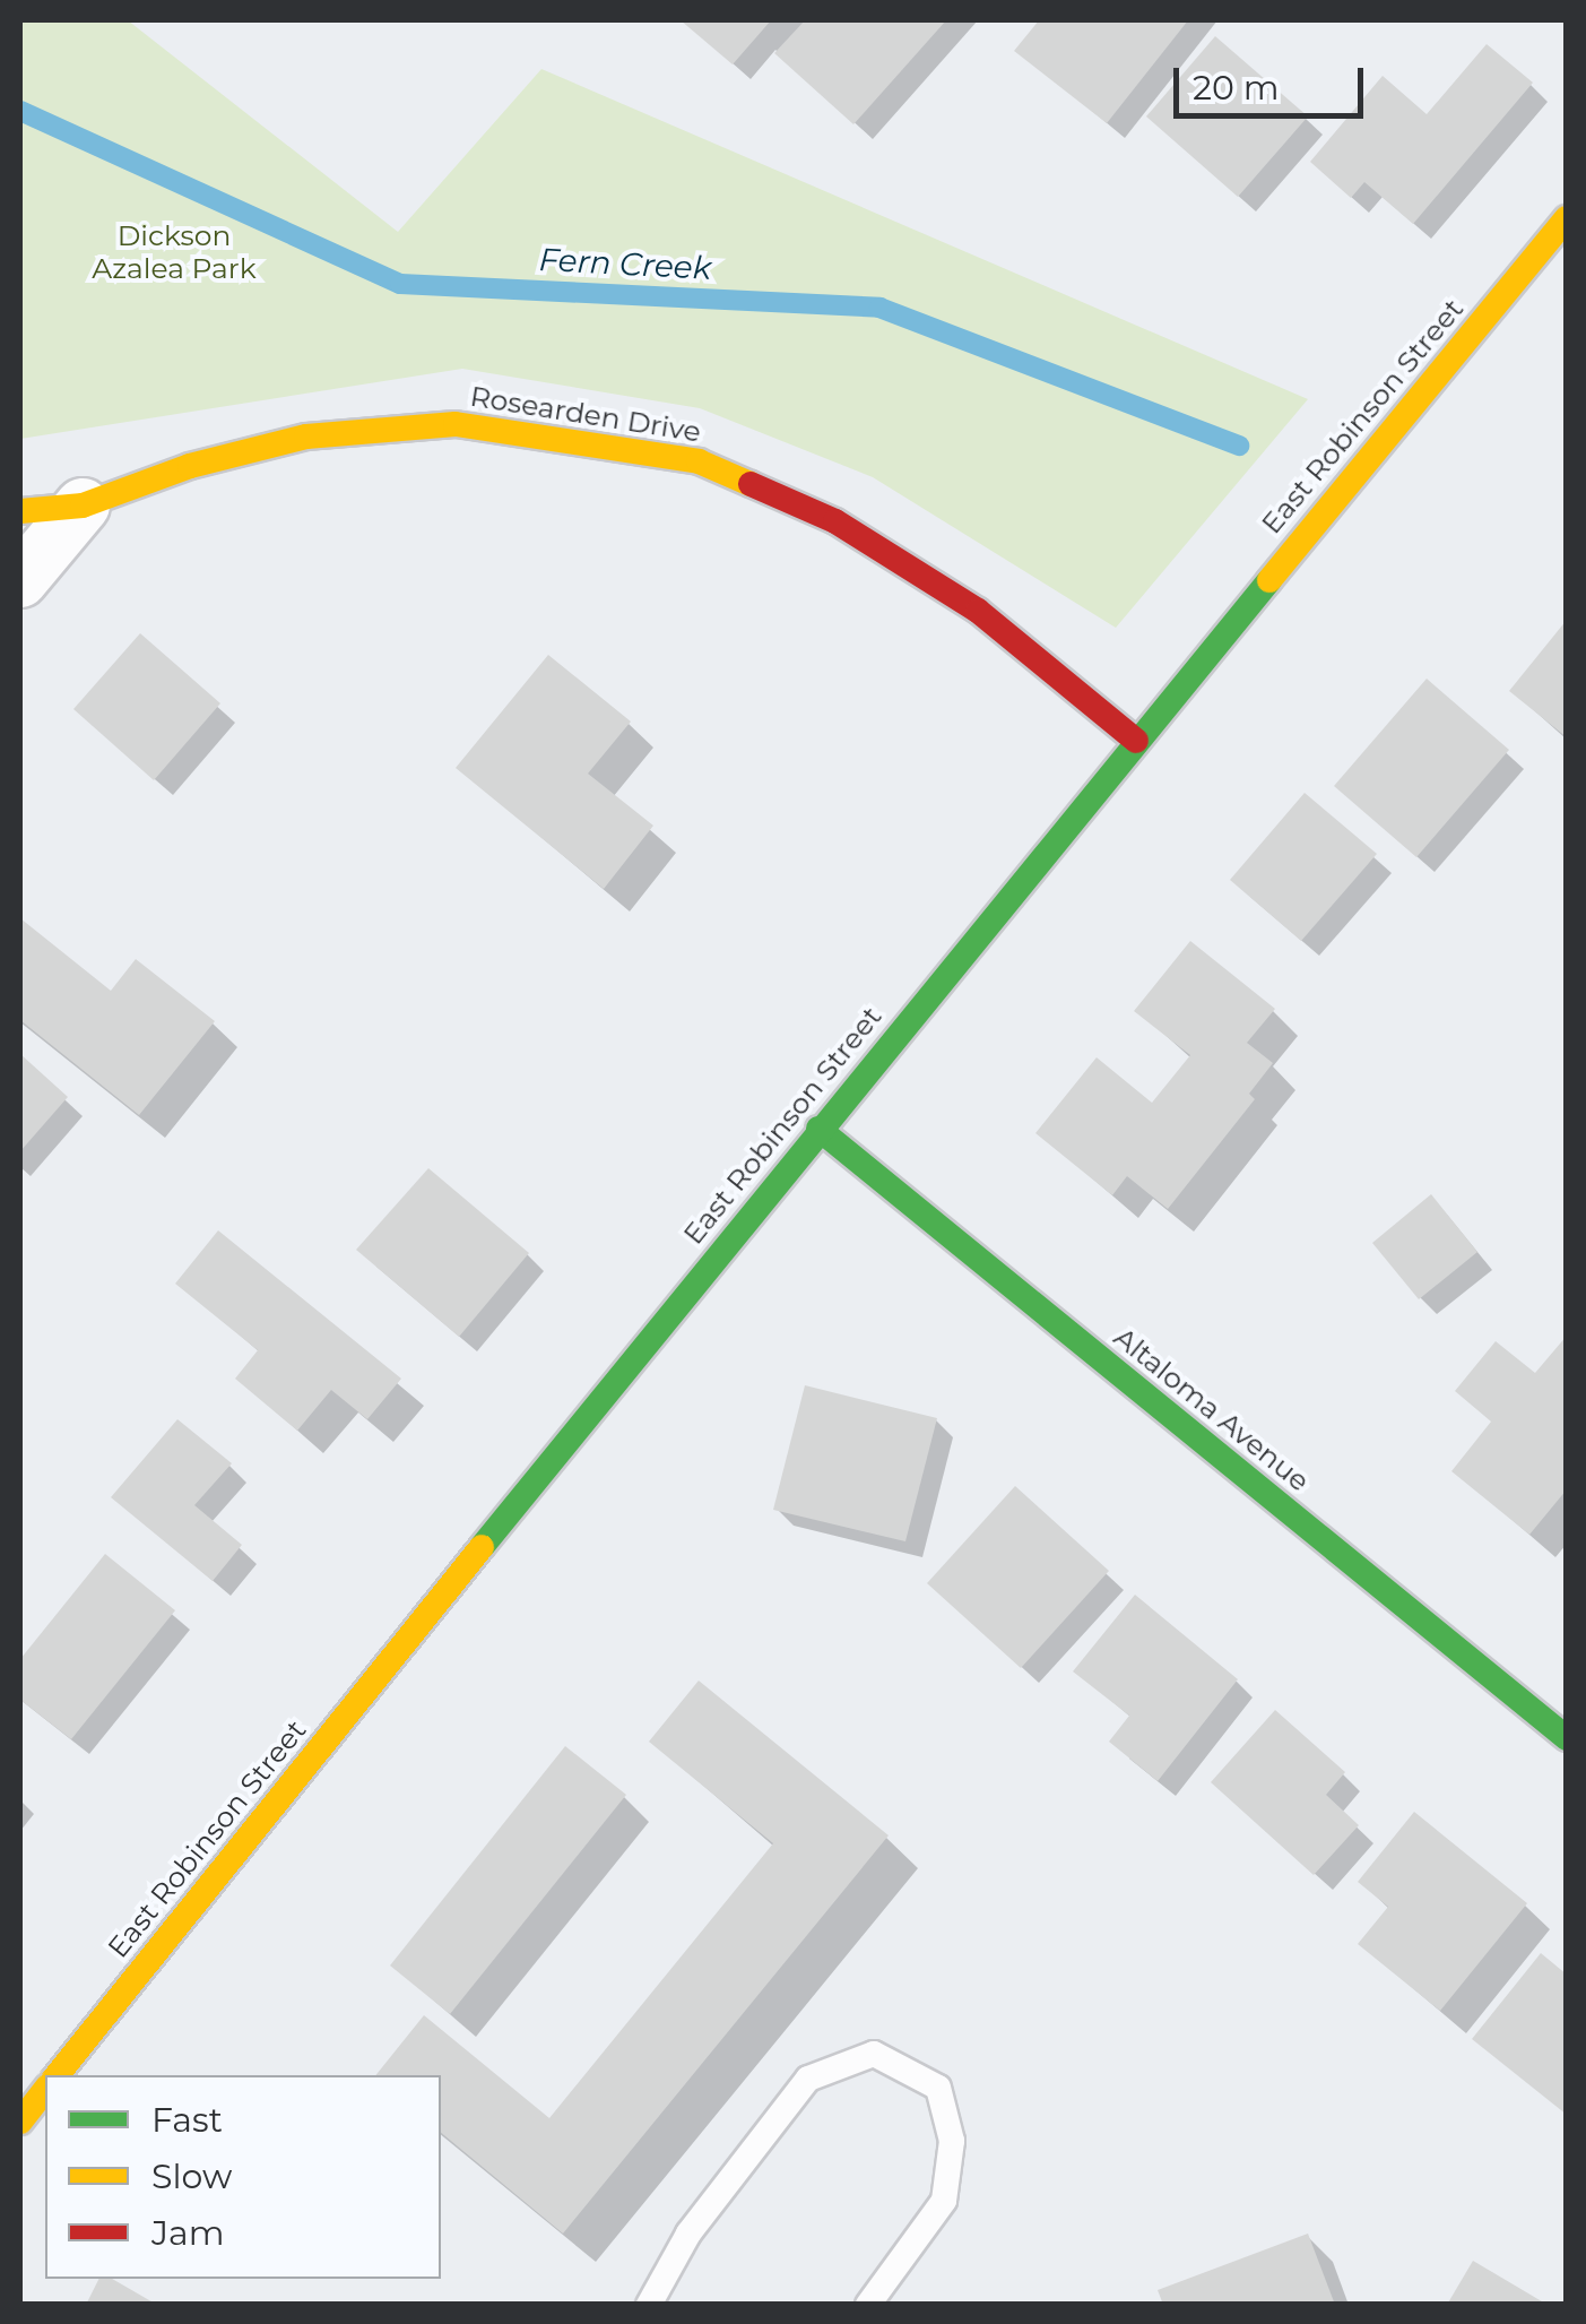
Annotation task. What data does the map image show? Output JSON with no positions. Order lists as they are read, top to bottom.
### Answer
{
  "streets": {
    "main road": ["Rosearden Drive", "East Robinson Street", "Altaloma Avenue"]
  },
  "crossings": [
    ["Rosearden Drive", "East Robinson Street"],
    ["East Robinson Street", "Altaloma Avenue"]
  ],
  "water": ["Fern Creek"],
  "parks": ["Dickson Azalea Park"],
  "legend": ["Fast", "Slow", "Jam"],
  "scale_bar": "20 m"
}
